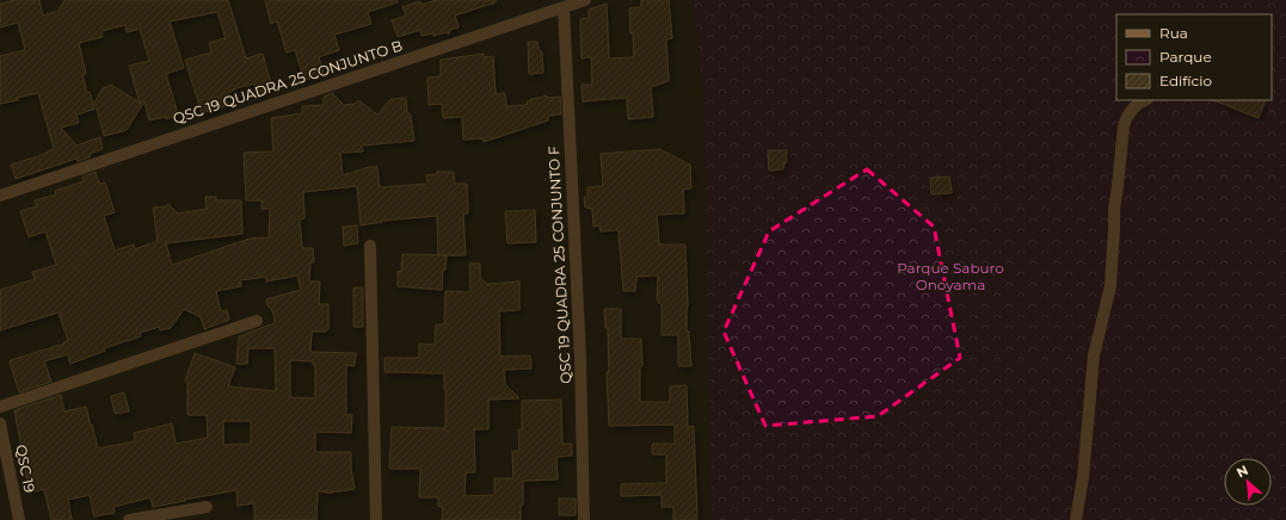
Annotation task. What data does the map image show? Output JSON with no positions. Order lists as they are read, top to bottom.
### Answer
{
  "streets": {
    "street": ["QSC 19 QUADRA 25 CONJUNTO B", "QSC 19 QUADRA 25 CONJUNTO F", "QSC 19"]
  },
  "crossings": [
    ["QSC 19 QUADRA 25 CONJUNTO B", "QSC 19 QUADRA 25 CONJUNTO F"]
  ],
  "parks": ["Parque Saburo Onoyama"],
  "legend": ["Rua", "Parque", "Edifício"],
  "north": "top left"
}
